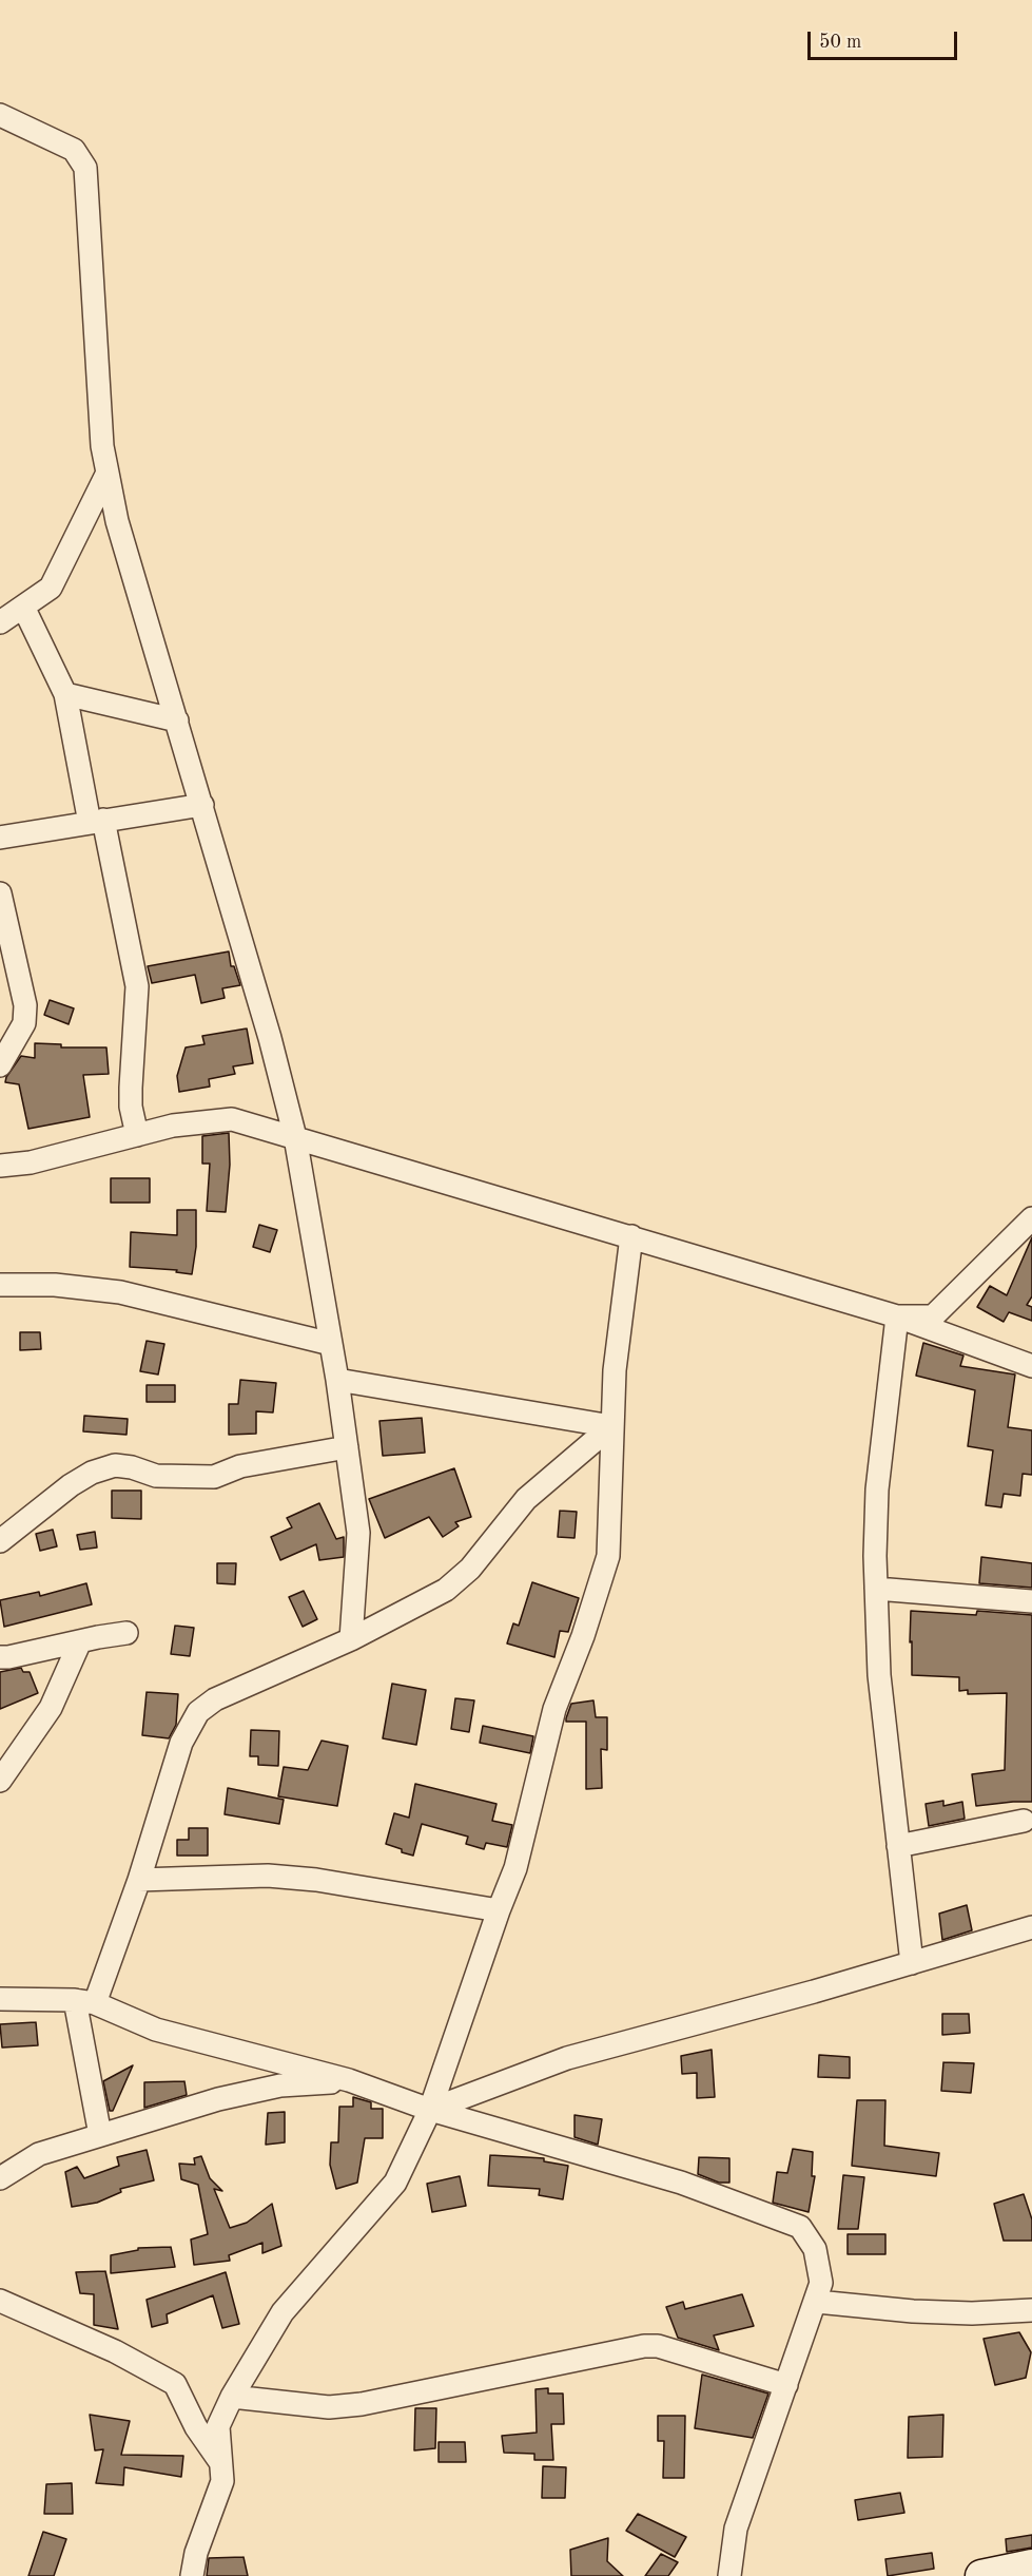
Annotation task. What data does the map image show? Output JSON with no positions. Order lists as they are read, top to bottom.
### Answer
{
  "scale_bar": "50 m"
}
